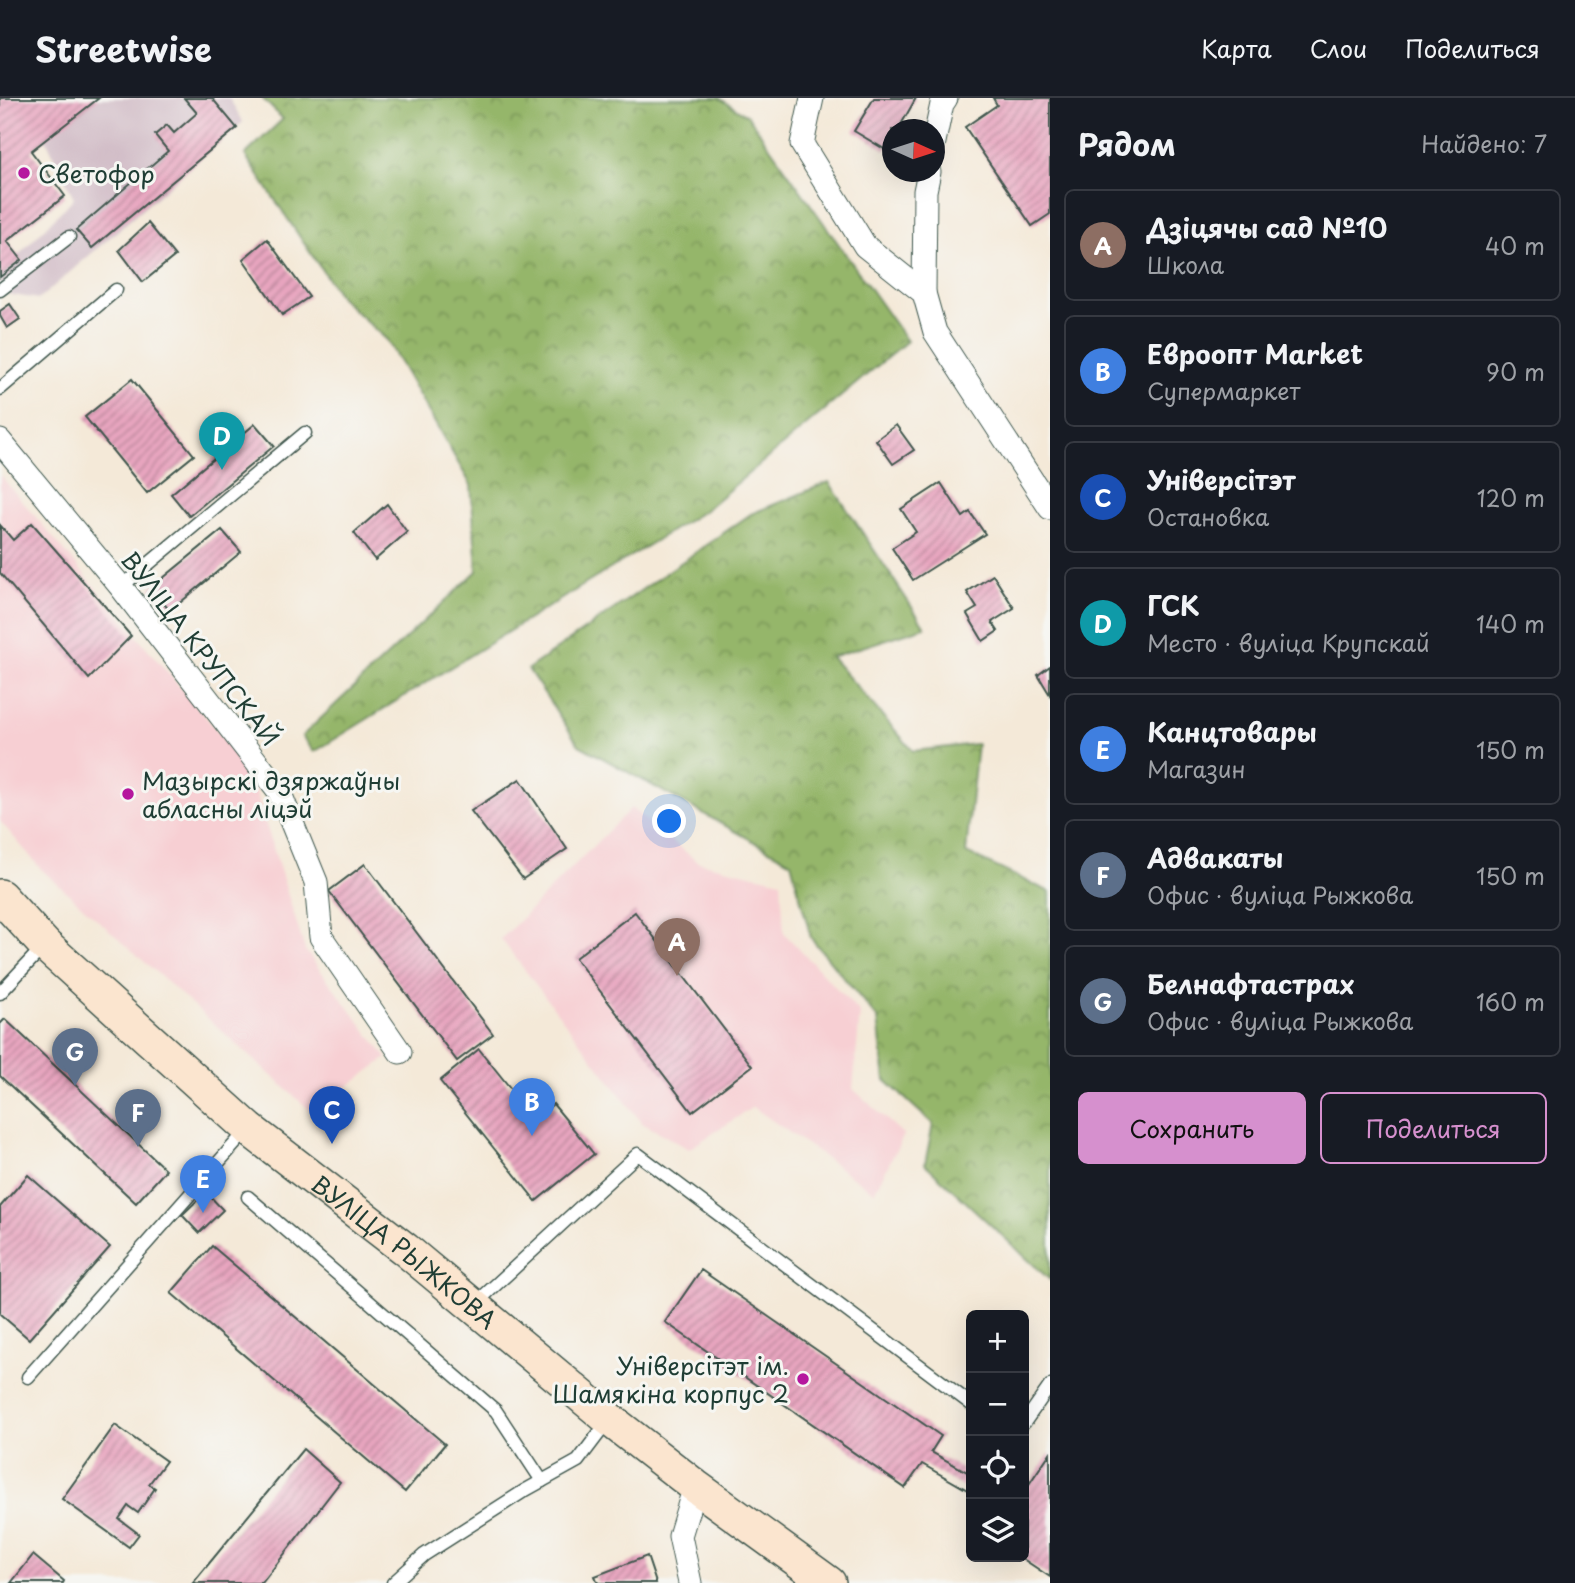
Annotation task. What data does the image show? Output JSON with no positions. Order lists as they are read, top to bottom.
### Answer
{
  "streets": {
    "main road": ["ВУЛІЦА РЫЖКОВА"],
    "street": ["ВУЛІЦА КРУПСКАЙ"]
  },
  "places": ["Светофор", "Мазырскі дзяржаўны абласны ліцэй", "Універсітэт ім. Шамякіна корпус 2"],
  "north": "right",
  "page": {
    "header": "Streetwise",
    "nav": ["Карта", "Слои", "Поделиться"],
    "heading": ["Рядом", "Найдено: 7"],
    "list": [
      {
        "mark": "A",
        "name": "Дзіцячы сад №10",
        "note": "Школа",
        "value": "40 m"
      },
      {
        "mark": "B",
        "name": "Евроопт Market",
        "note": "Супермаркет",
        "value": "90 m"
      },
      {
        "mark": "C",
        "name": "Універсітэт",
        "note": "Остановка",
        "value": "120 m"
      },
      {
        "mark": "D",
        "name": "ГСК",
        "note": "Место · вуліца Крупскай",
        "value": "140 m"
      },
      {
        "mark": "E",
        "name": "Канцтовары",
        "note": "Магазин",
        "value": "150 m"
      },
      {
        "mark": "F",
        "name": "Адвакаты",
        "note": "Офис · вуліца Рыжкова",
        "value": "150 m"
      },
      {
        "mark": "G",
        "name": "Белнафтастрах",
        "note": "Офис · вуліца Рыжкова",
        "value": "160 m"
      }
    ],
    "pins": [
      "D",
      "A",
      "G",
      "B",
      "C",
      "F",
      "E"
    ],
    "buttons": ["Сохранить", "Поделиться"],
    "map_buttons": ["+", "−"]
  }
}
